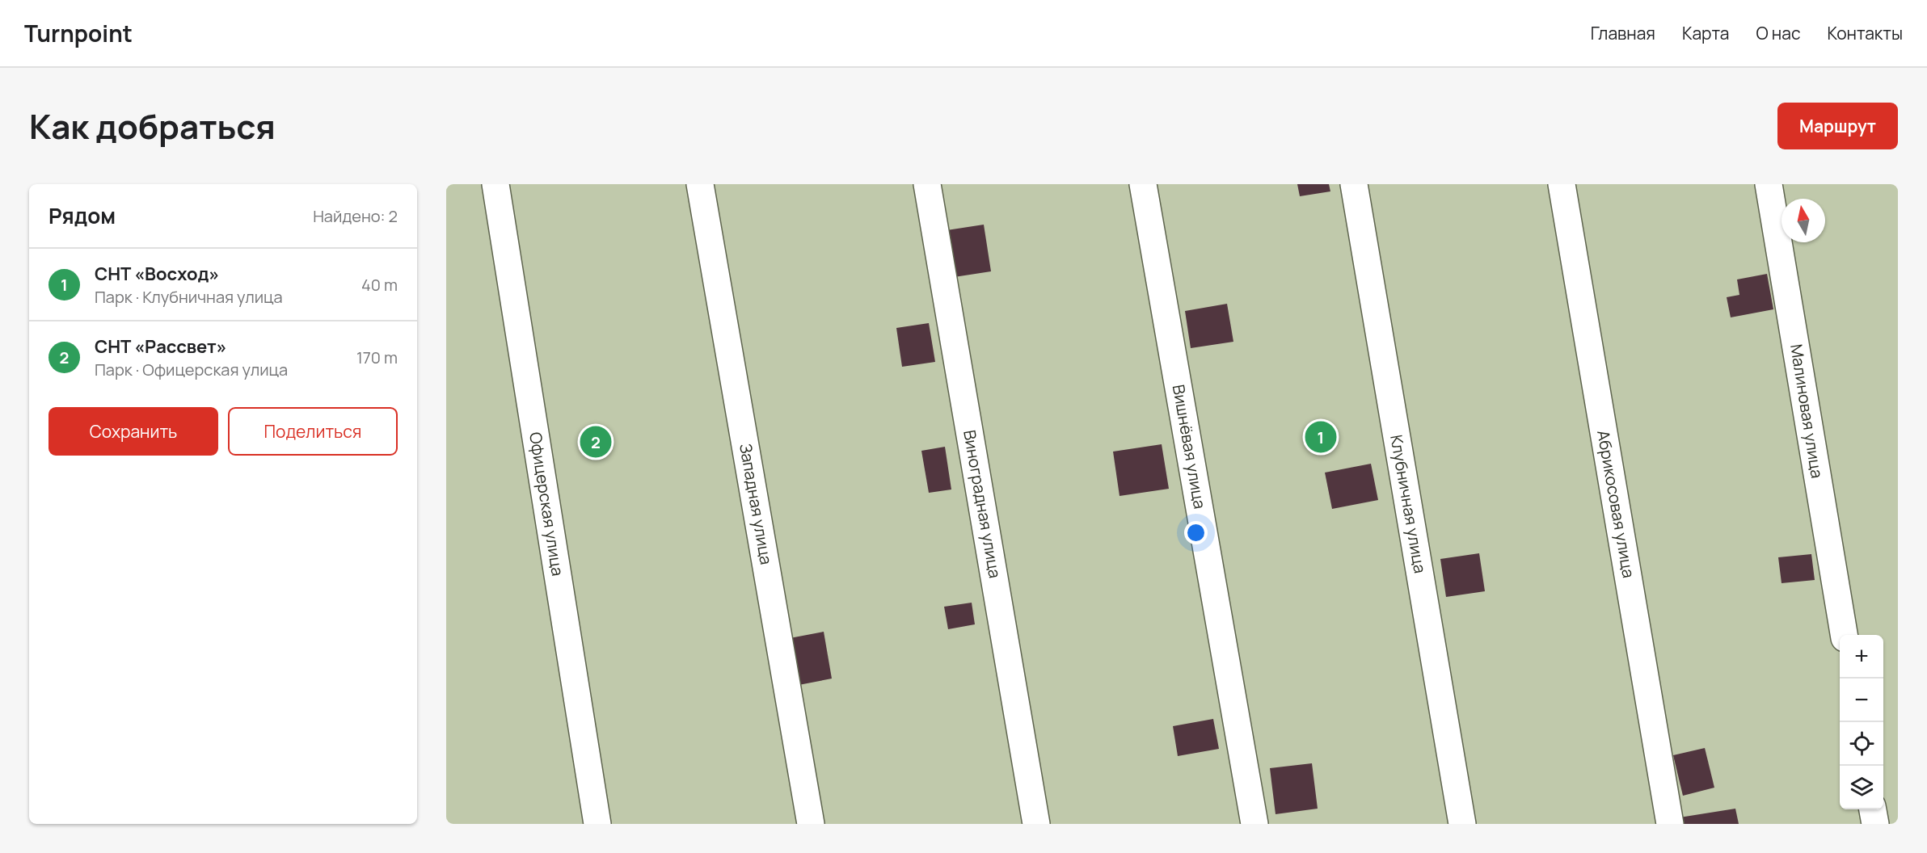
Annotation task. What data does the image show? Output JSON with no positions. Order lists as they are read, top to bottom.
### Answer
{
  "streets": {
    "street": [
      "Малиновая улица",
      "Вишнёвая улица",
      "Офицерская улица",
      "Западная улица",
      "Виноградная улица",
      "Клубничная улица",
      "Абрикосовая улица"
    ]
  },
  "north": "top",
  "page": {
    "header": "Turnpoint",
    "nav": [
      "Главная",
      "Карта",
      "О нас",
      "Контакты"
    ],
    "title": "Как добраться",
    "buttons": [
      "Маршрут",
      ["Сохранить", "Поделиться"]
    ],
    "heading": ["Рядом", "Найдено: 2"],
    "list": [
      {
        "mark": "1",
        "name": "СНТ «Восход»",
        "note": "Парк · Клубничная улица",
        "value": "40 m"
      },
      {
        "mark": "2",
        "name": "СНТ «Рассвет»",
        "note": "Парк · Офицерская улица",
        "value": "170 m"
      }
    ],
    "pins": ["1", "2"],
    "map_buttons": ["+", "−"]
  }
}
